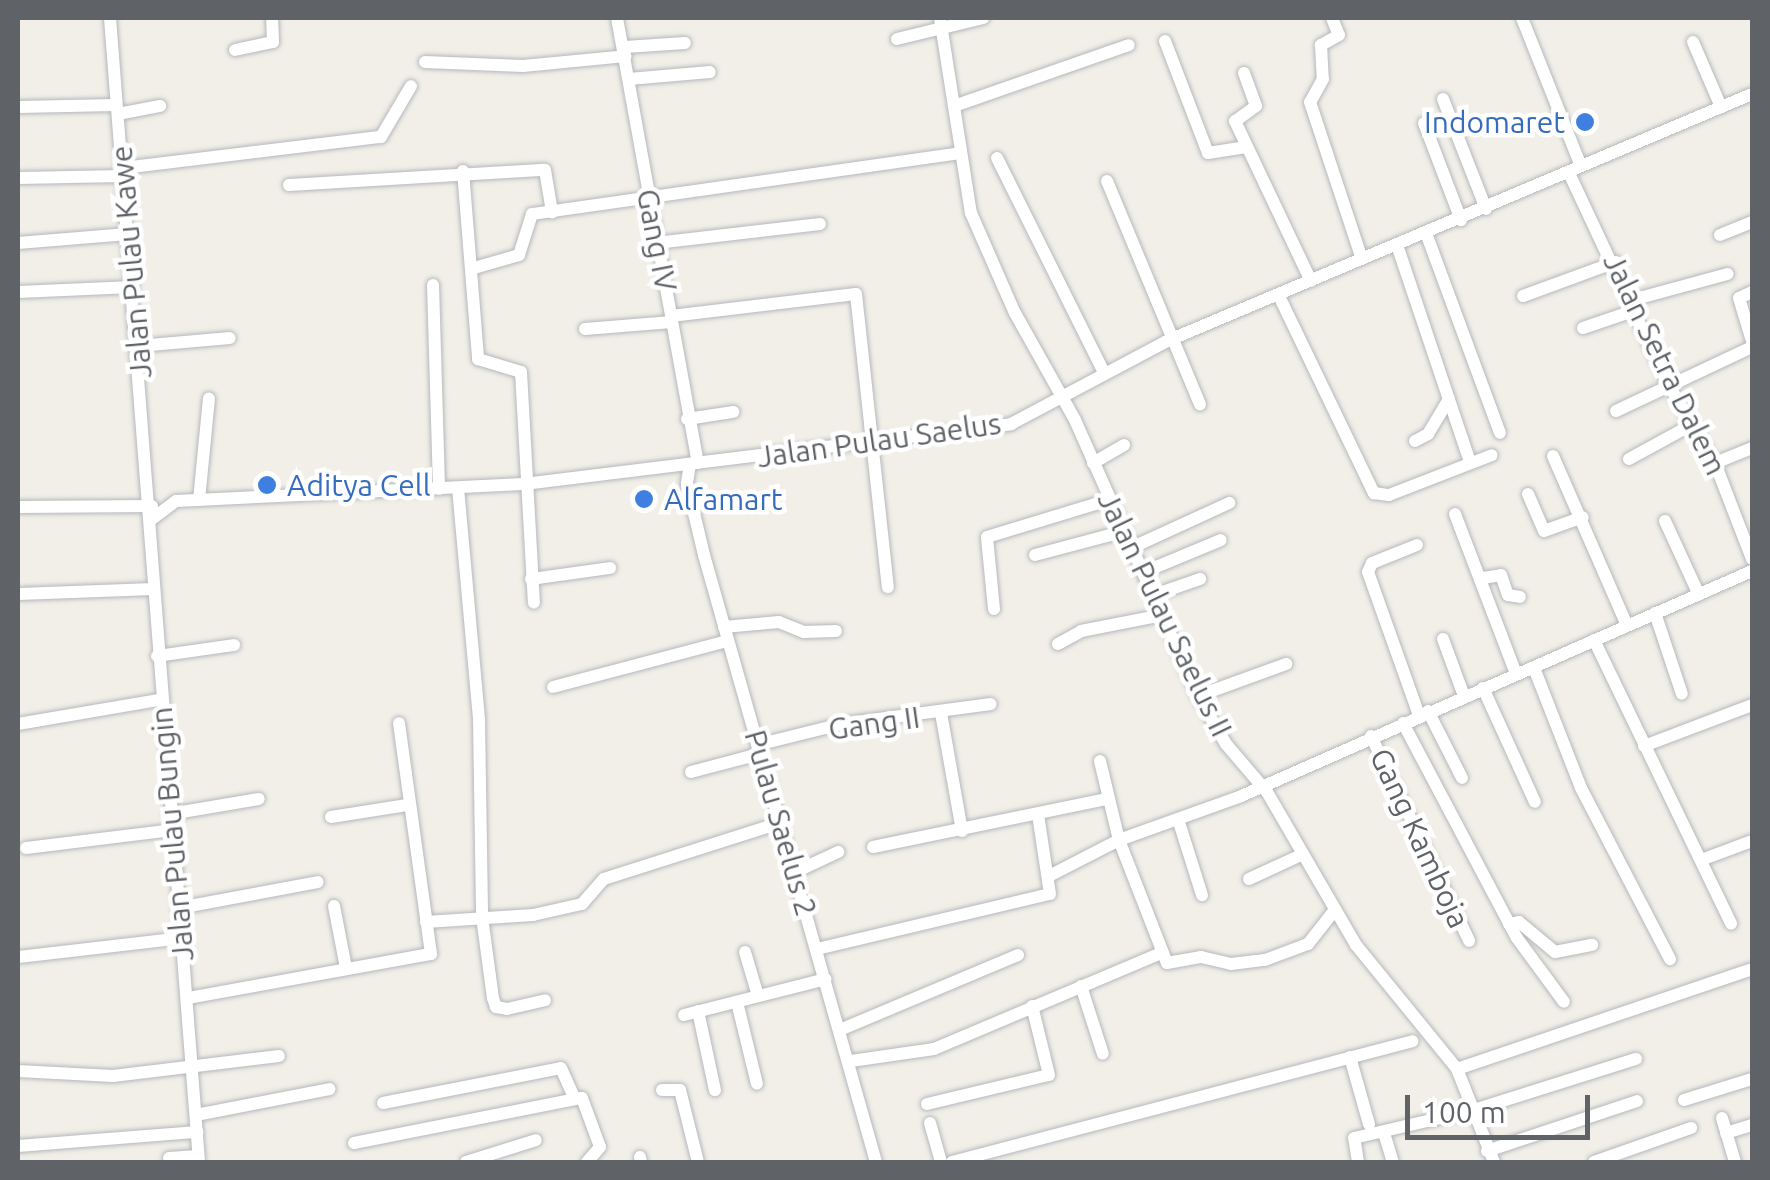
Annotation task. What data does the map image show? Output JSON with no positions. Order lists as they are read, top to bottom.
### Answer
{
  "streets": {
    "street": [
      "Gang IV",
      "Jalan Pulau Kawe",
      "Jalan Setra Dalem",
      "Jalan Pulau Saelus",
      "Jalan Pulau Saelus II",
      "Gang II",
      "Pulau Saelus 2",
      "Jalan Pulau Bungin",
      "Gang Kamboja"
    ]
  },
  "crossings": [
    ["Gang IV", "Jalan Pulau Saelus"],
    ["Gang IV", "Pulau Saelus 2"],
    ["Jalan Pulau Kawe", "Jalan Pulau Bungin"],
    ["Jalan Setra Dalem", "Jalan Pulau Saelus"],
    ["Jalan Pulau Saelus", "Jalan Pulau Saelus II"],
    ["Jalan Pulau Saelus", "Pulau Saelus 2"],
    ["Gang II", "Pulau Saelus 2"]
  ],
  "places": ["Indomaret", "Aditya Cell", "Alfamart"],
  "scale_bar": "100 m"
}
